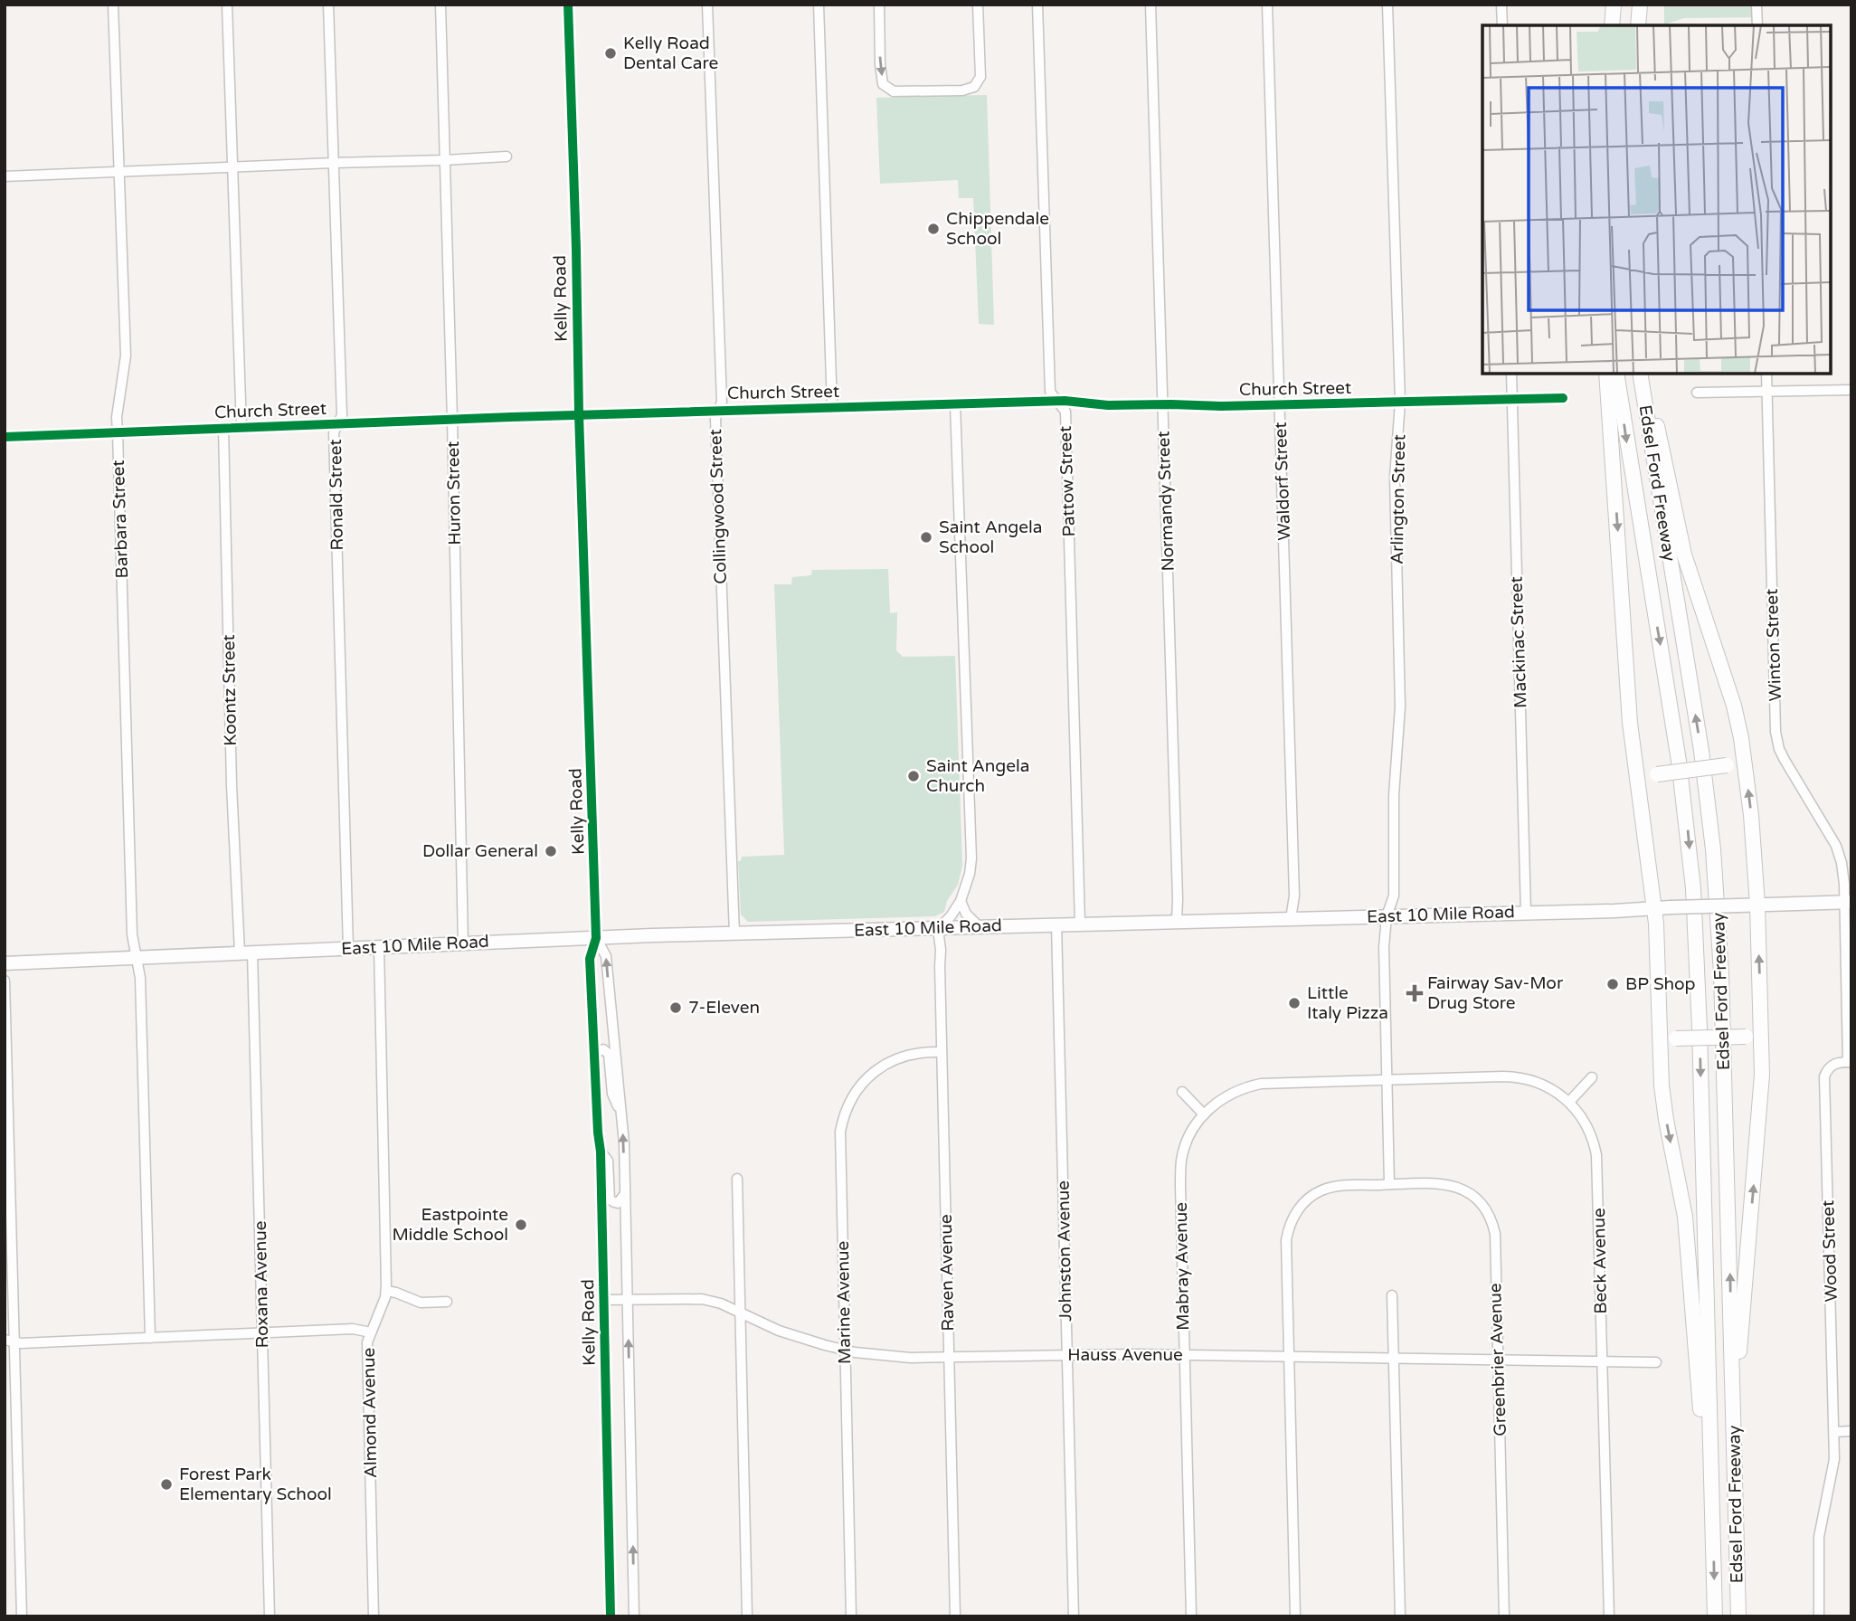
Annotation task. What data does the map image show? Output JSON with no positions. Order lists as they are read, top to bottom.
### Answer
{
  "streets": {
    "highway": ["Edsel Ford Freeway"],
    "main road": ["East 10 Mile Road"],
    "street": [
      "Kelly Road",
      "Church Street",
      "Pattow Street",
      "Waldorf Street",
      "Huron Street",
      "Ronald Street",
      "Arlington Street",
      "Normandy Street",
      "Collingwood Street",
      "Barbara Street",
      "Mackinac Street",
      "Winton Street",
      "Koontz Street",
      "Johnston Avenue",
      "Wood Street",
      "Beck Avenue",
      "Mabray Avenue",
      "Raven Avenue",
      "Roxana Avenue",
      "Marine Avenue",
      "Hauss Avenue",
      "Greenbrier Avenue",
      "Almond Avenue"
    ]
  },
  "crossings": [
    ["Kelly Road", "Church Street"],
    ["Kelly Road", "East 10 Mile Road"],
    ["Kelly Road", "Hauss Avenue"],
    ["Church Street", "Pattow Street"],
    ["Church Street", "Waldorf Street"],
    ["Church Street", "Huron Street"],
    ["Church Street", "Ronald Street"],
    ["Church Street", "Arlington Street"],
    ["Church Street", "Normandy Street"],
    ["Church Street", "Collingwood Street"],
    ["Church Street", "Barbara Street"],
    ["Church Street", "Mackinac Street"],
    ["Church Street", "Koontz Street"],
    ["Pattow Street", "East 10 Mile Road"],
    ["Waldorf Street", "East 10 Mile Road"],
    ["Huron Street", "East 10 Mile Road"],
    ["Ronald Street", "East 10 Mile Road"],
    ["Arlington Street", "East 10 Mile Road"],
    ["Arlington Street", "Beck Avenue"],
    ["Arlington Street", "Mabray Avenue"],
    ["Arlington Street", "Greenbrier Avenue"],
    ["Normandy Street", "East 10 Mile Road"],
    ["Collingwood Street", "East 10 Mile Road"],
    ["Barbara Street", "East 10 Mile Road"],
    ["Mackinac Street", "East 10 Mile Road"],
    ["Winton Street", "East 10 Mile Road"],
    ["Winton Street", "Wood Street"],
    ["Koontz Street", "East 10 Mile Road"],
    ["Koontz Street", "Roxana Avenue"],
    ["East 10 Mile Road", "Johnston Avenue"],
    ["East 10 Mile Road", "Wood Street"],
    ["East 10 Mile Road", "Raven Avenue"],
    ["East 10 Mile Road", "Roxana Avenue"],
    ["East 10 Mile Road", "Almond Avenue"],
    ["Johnston Avenue", "Hauss Avenue"],
    ["Beck Avenue", "Mabray Avenue"],
    ["Beck Avenue", "Hauss Avenue"],
    ["Mabray Avenue", "Hauss Avenue"],
    ["Raven Avenue", "Marine Avenue"],
    ["Raven Avenue", "Hauss Avenue"],
    ["Marine Avenue", "Hauss Avenue"],
    ["Hauss Avenue", "Greenbrier Avenue"]
  ],
  "places": {
    "other": [
      "Kelly Road Dental Care",
      "Chippendale School",
      "Saint Angela School",
      "Saint Angela Church",
      "Dollar General",
      "BP Shop",
      "Little Italy Pizza",
      "7-Eleven",
      "Eastpointe Middle School",
      "Forest Park Elementary School"
    ],
    "health": ["Fairway Sav-Mor Drug Store"]
  }
}
